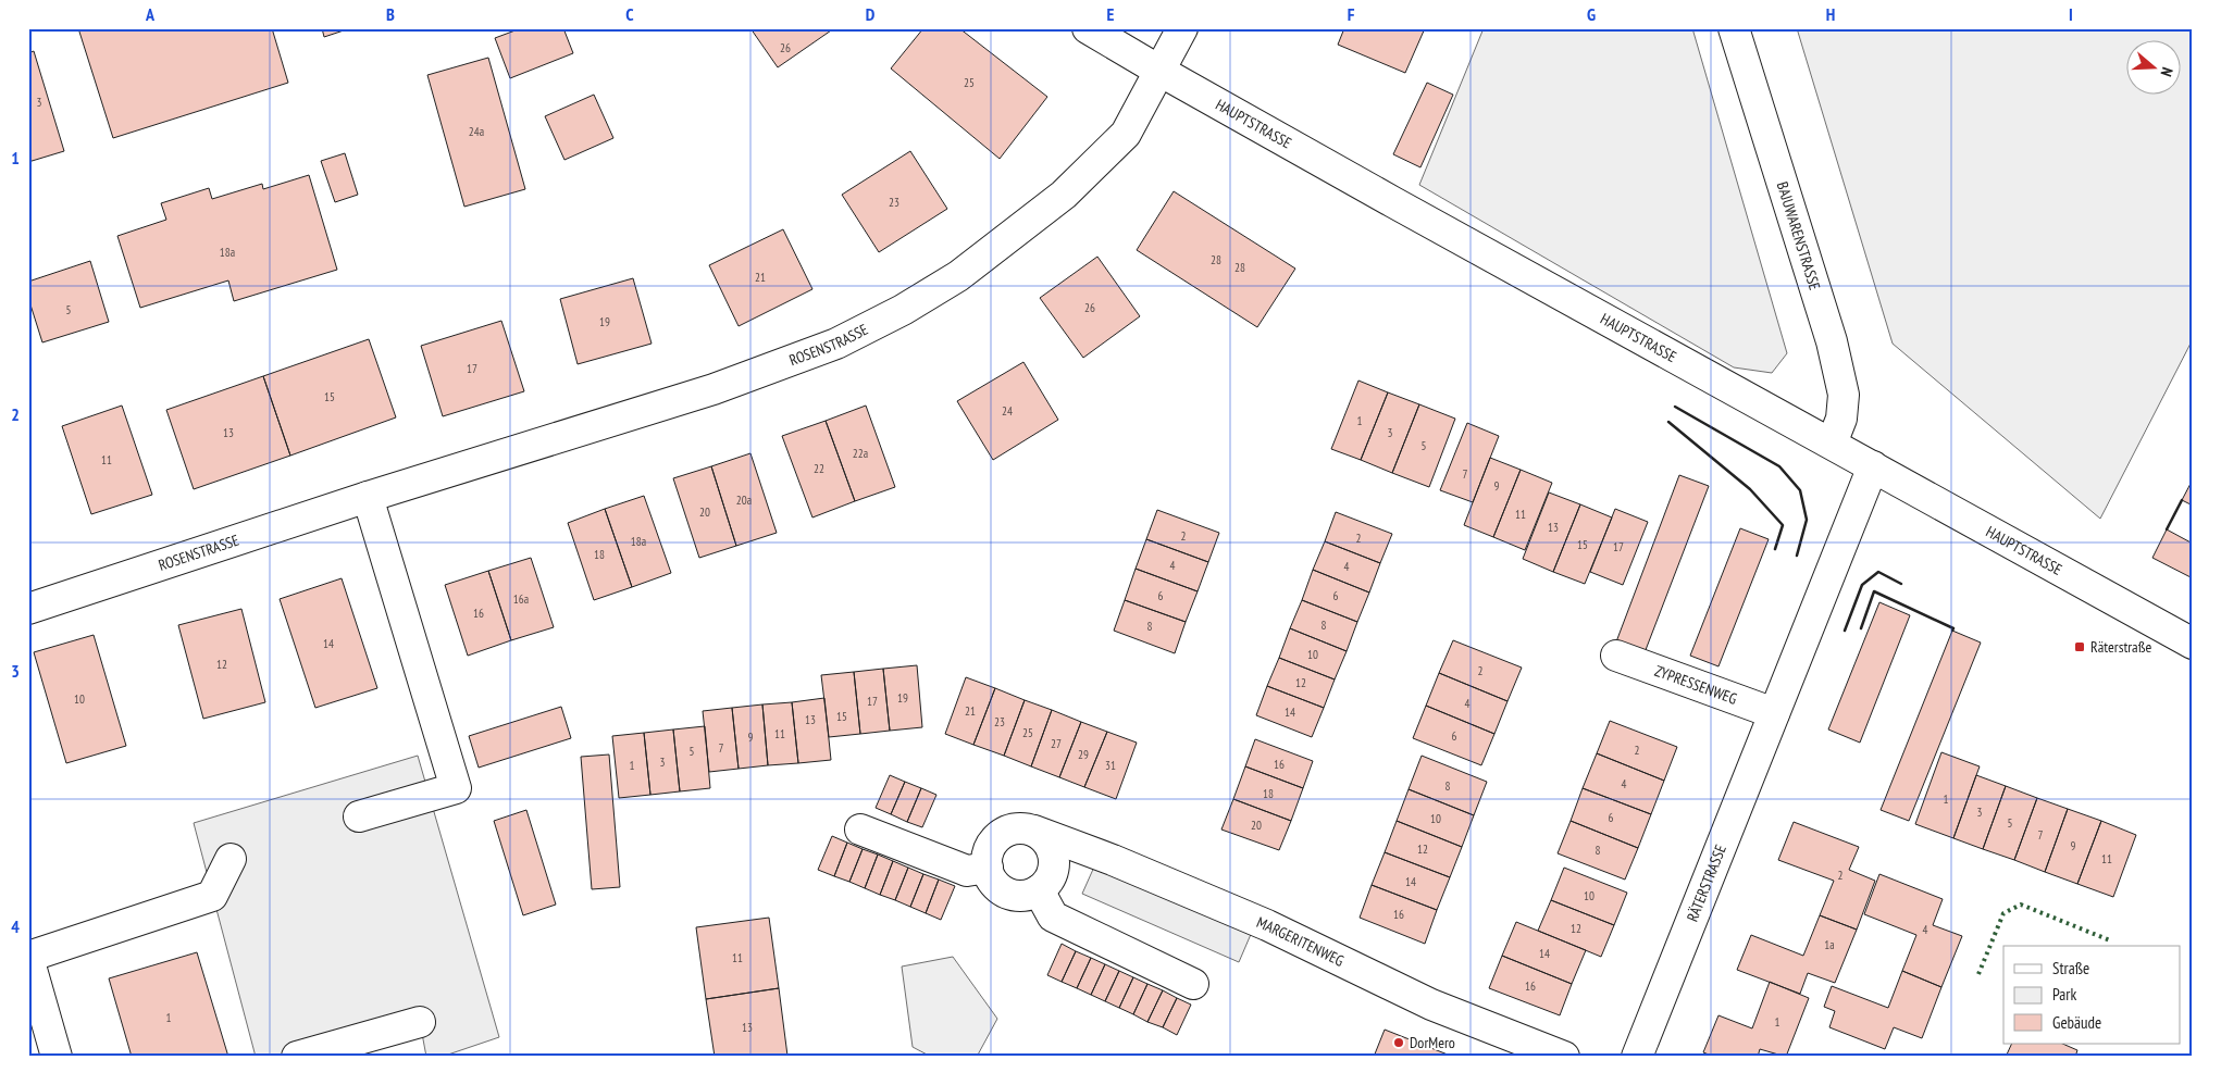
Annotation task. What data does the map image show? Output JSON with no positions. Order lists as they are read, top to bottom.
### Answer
{
  "streets": {
    "street": [
      "HAUPTSTRASSE",
      "BAJUWARENSTRASSE",
      "ROSENSTRASSE",
      "ZYPRESSENWEG",
      "RÄTERSTRASSE",
      "MARGERITENWEG"
    ]
  },
  "crossings": [
    ["HAUPTSTRASSE", "BAJUWARENSTRASSE"],
    ["HAUPTSTRASSE", "ROSENSTRASSE"],
    ["HAUPTSTRASSE", "RÄTERSTRASSE"],
    ["ZYPRESSENWEG", "RÄTERSTRASSE"]
  ],
  "places": {
    "transit": ["Räterstraße"],
    "other": ["DorMero"]
  },
  "house_numbers": [
    "26",
    "25",
    "3",
    "24a",
    "23",
    "18a",
    "28",
    "28",
    "21",
    "26",
    "5",
    "19",
    "17",
    "15",
    "24",
    "1",
    "13",
    "3",
    "5",
    "22a",
    "11",
    "22",
    "7",
    "9",
    "20a",
    "20",
    "11",
    "13",
    "2",
    "2",
    "18a",
    "15",
    "17",
    "18",
    "4",
    "4",
    "6",
    "6",
    "16a",
    "16",
    "8",
    "8",
    "14",
    "10",
    "12",
    "2",
    "12",
    "19",
    "10",
    "17",
    "4",
    "21",
    "14",
    "15",
    "13",
    "23",
    "25",
    "11",
    "6",
    "9",
    "27",
    "7",
    "2",
    "5",
    "29",
    "3",
    "16",
    "1",
    "31",
    "4",
    "8",
    "18",
    "1",
    "3",
    "6",
    "10",
    "5",
    "20",
    "7",
    "9",
    "12",
    "8",
    "11",
    "2",
    "14",
    "10",
    "16",
    "12",
    "4",
    "1a",
    "14",
    "11",
    "16",
    "1",
    "1",
    "13"
  ],
  "legend": ["Straße", "Park", "Gebäude"],
  "north": "right",
  "grid": {
    "columns": [
      "A",
      "B",
      "C",
      "D",
      "E",
      "F",
      "G",
      "H",
      "I"
    ],
    "rows": [
      "1",
      "2",
      "3",
      "4"
    ]
  }
}
